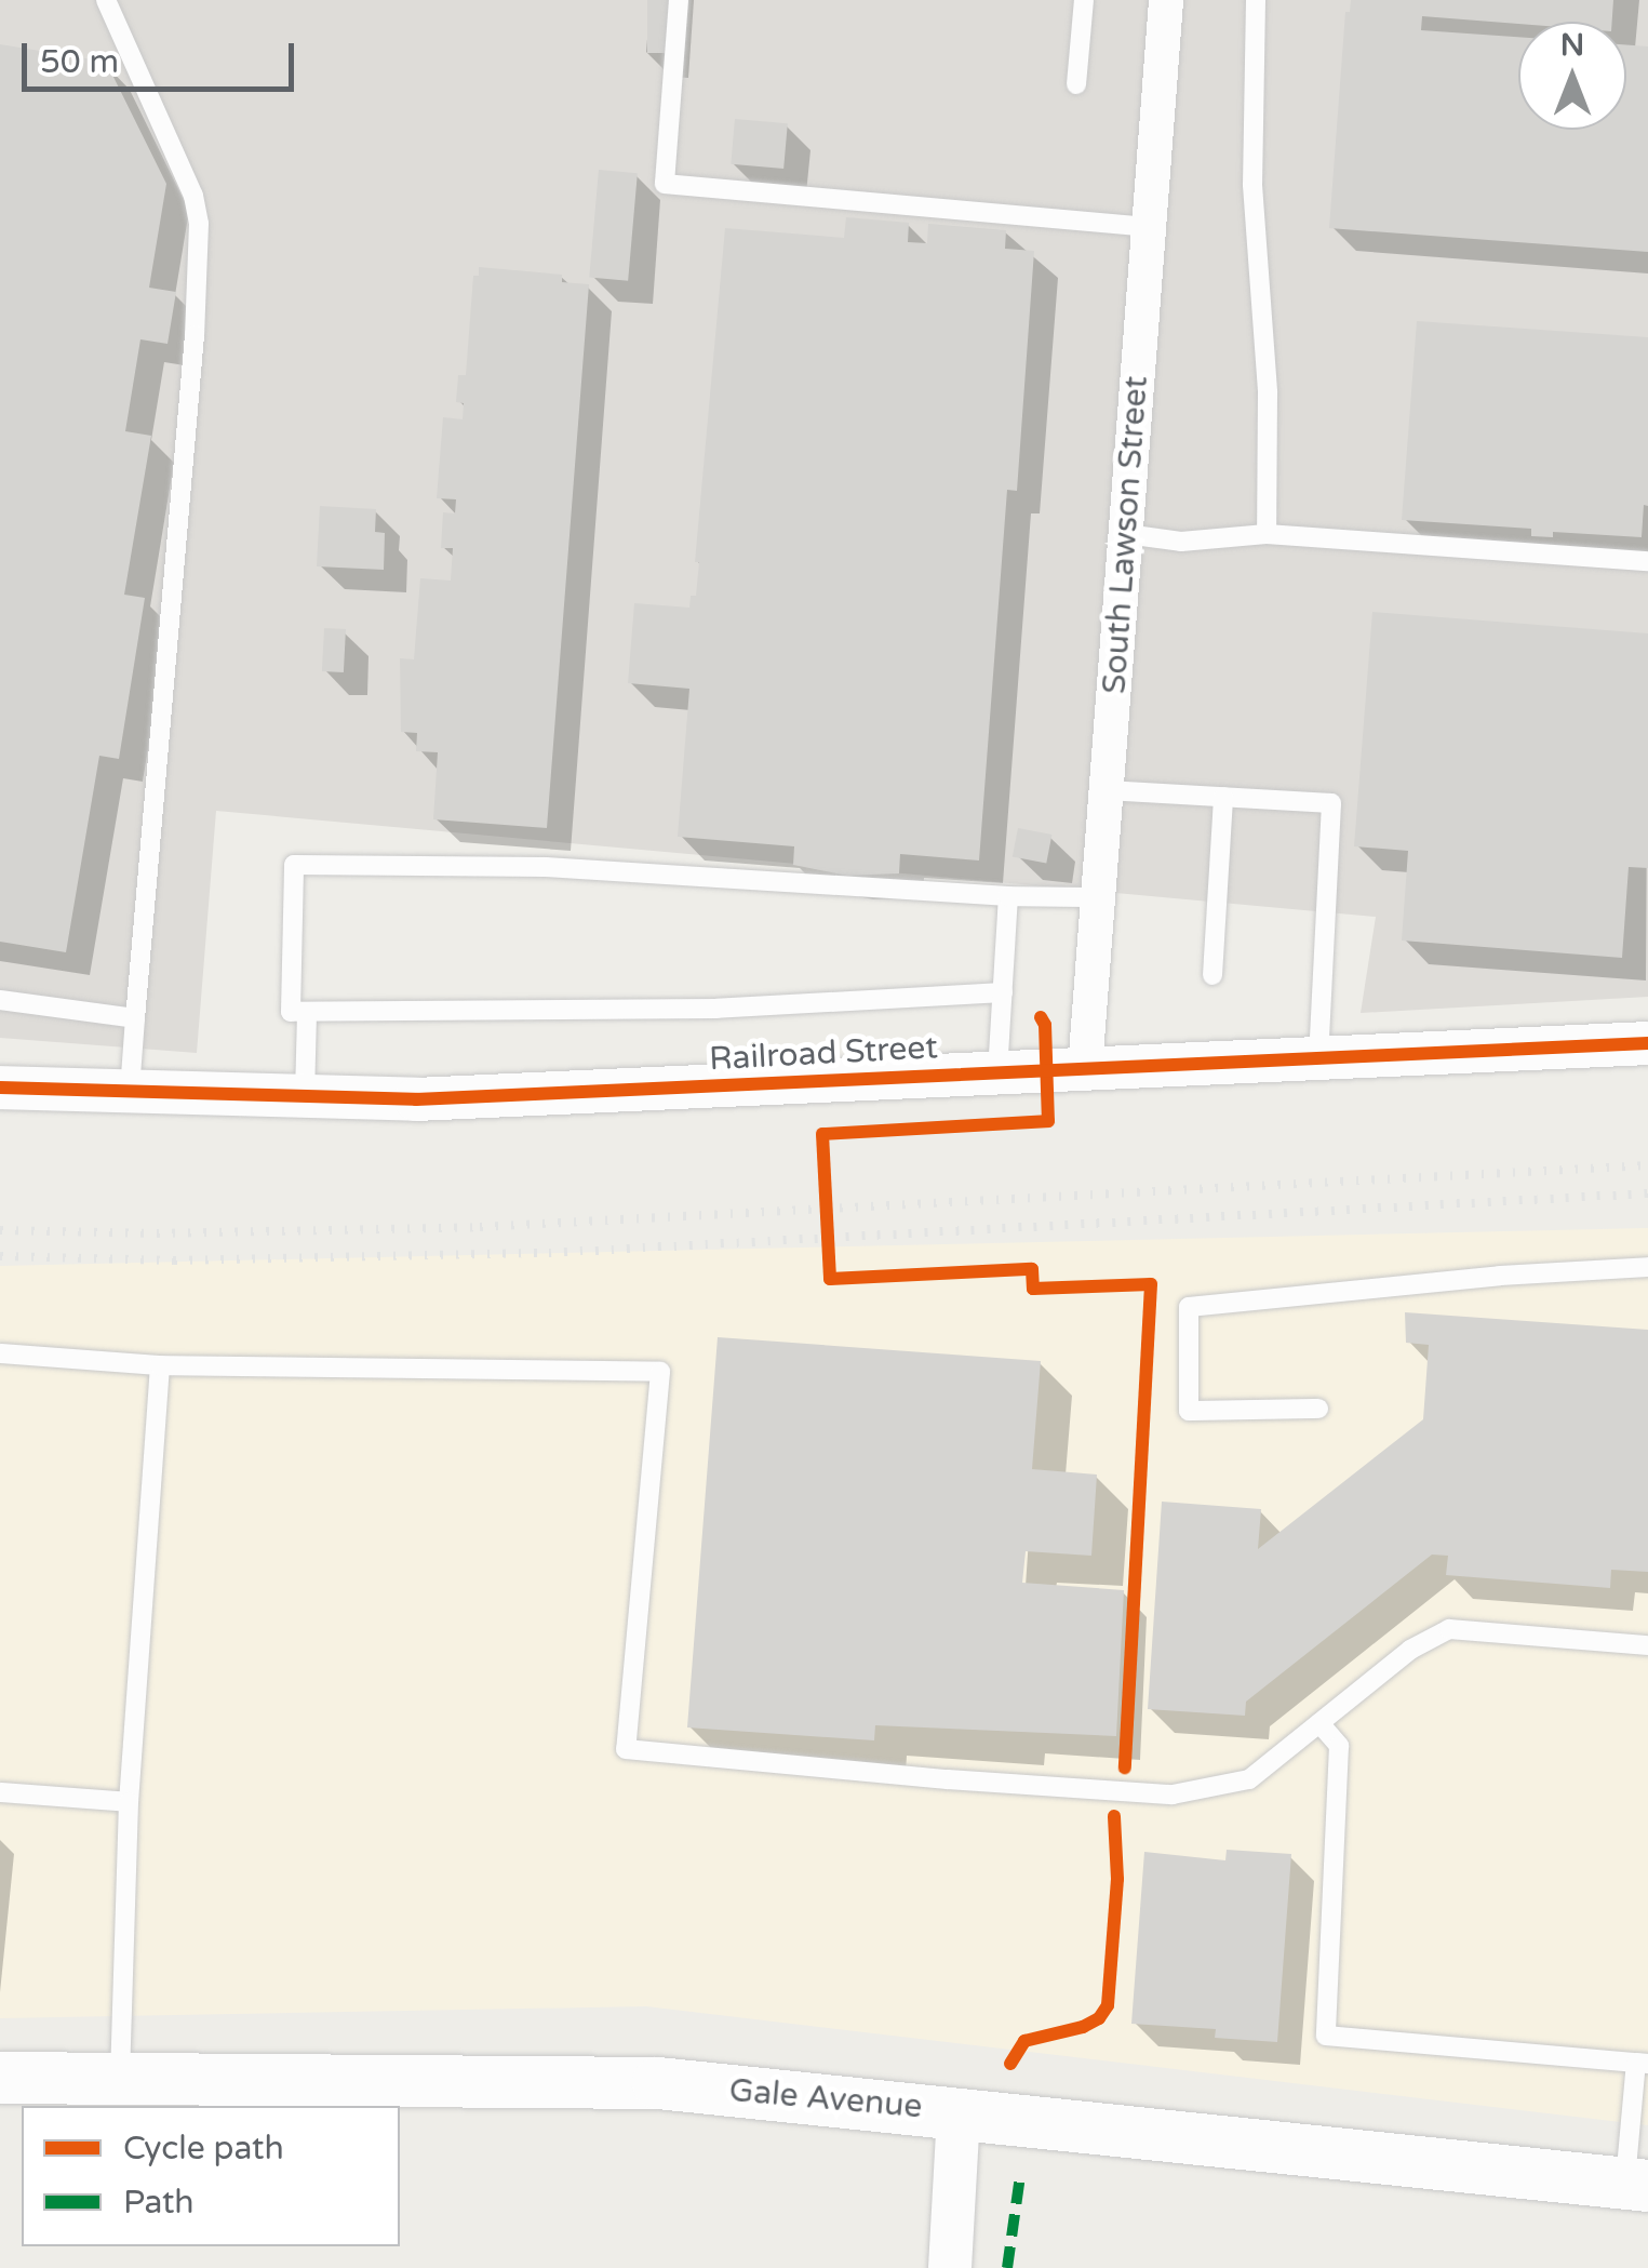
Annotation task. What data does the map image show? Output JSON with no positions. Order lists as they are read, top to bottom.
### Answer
{
  "streets": {
    "main road": ["Gale Avenue"],
    "street": ["South Lawson Street", "Railroad Street"]
  },
  "crossings": [
    ["South Lawson Street", "Railroad Street"]
  ],
  "legend": ["Cycle path", "Path"],
  "scale_bar": "50 m",
  "north": "top"
}
